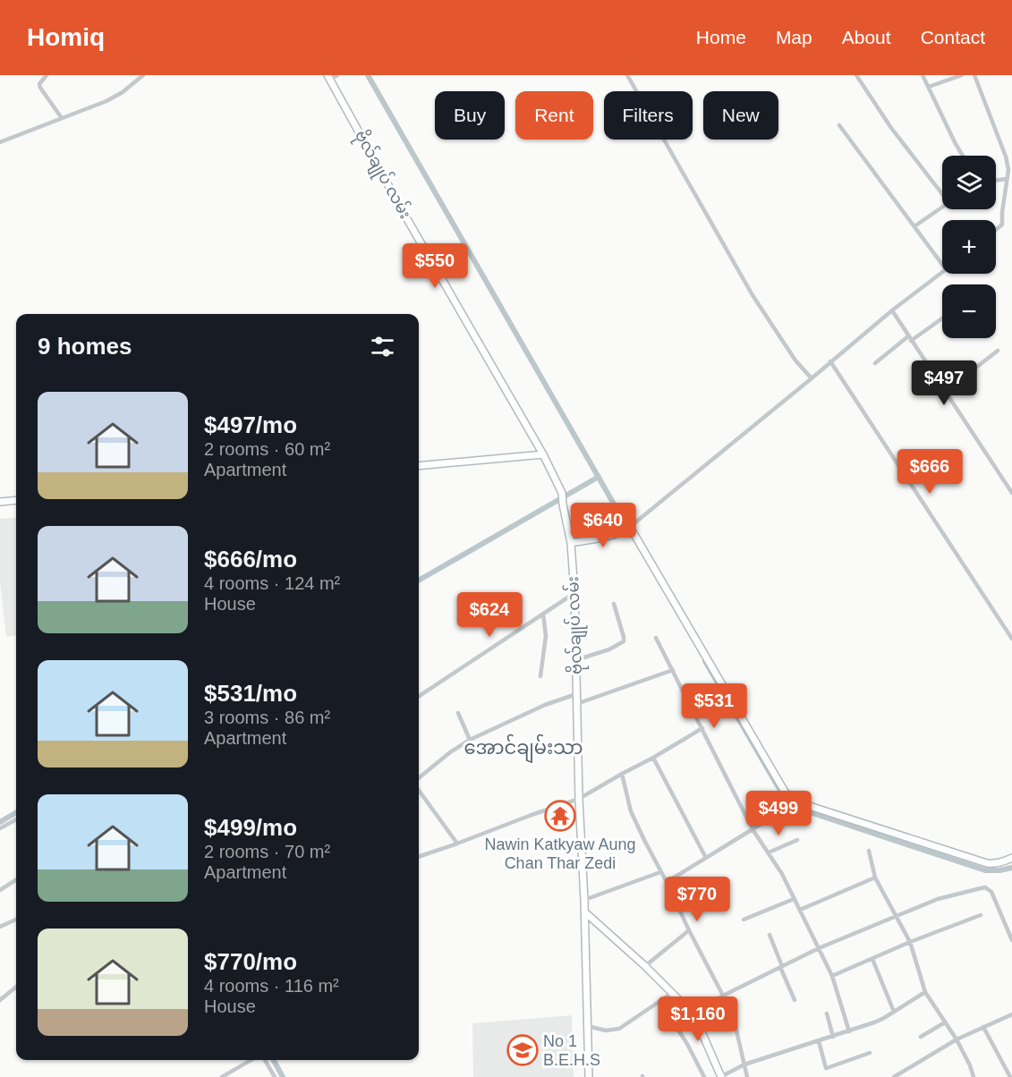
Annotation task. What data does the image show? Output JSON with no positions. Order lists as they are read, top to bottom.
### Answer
{
  "streets": {
    "main road": ["ဗိုလ်ချုပ် လမ်း"]
  },
  "districts": ["အောင်ချမ်းသာ"],
  "places": {
    "temple": ["Nawin Katkyaw Aung Chan Thar Zedi"],
    "school or university": ["No 1 B.E.H.S"]
  },
  "page": {
    "header": "Homiq",
    "nav": [
      "Home",
      "Map",
      "About",
      "Contact"
    ],
    "chip": [
      "Buy",
      "Rent",
      "Filters",
      "New"
    ],
    "map_buttons": ["+", "−"],
    "price": [
      "$550",
      "$497",
      "$666",
      "$640",
      "$624",
      "$531",
      "$499",
      "$770",
      "$1,160"
    ],
    "heading": "9 homes",
    "list": [
      {
        "name": "$497/mo",
        "note": "2 rooms · 60 m² · Apartment"
      },
      {
        "name": "$666/mo",
        "note": "4 rooms · 124 m² · House"
      },
      {
        "name": "$531/mo",
        "note": "3 rooms · 86 m² · Apartment"
      },
      {
        "name": "$499/mo",
        "note": "2 rooms · 70 m² · Apartment"
      },
      {
        "name": "$770/mo",
        "note": "4 rooms · 116 m² · House"
      }
    ]
  }
}
